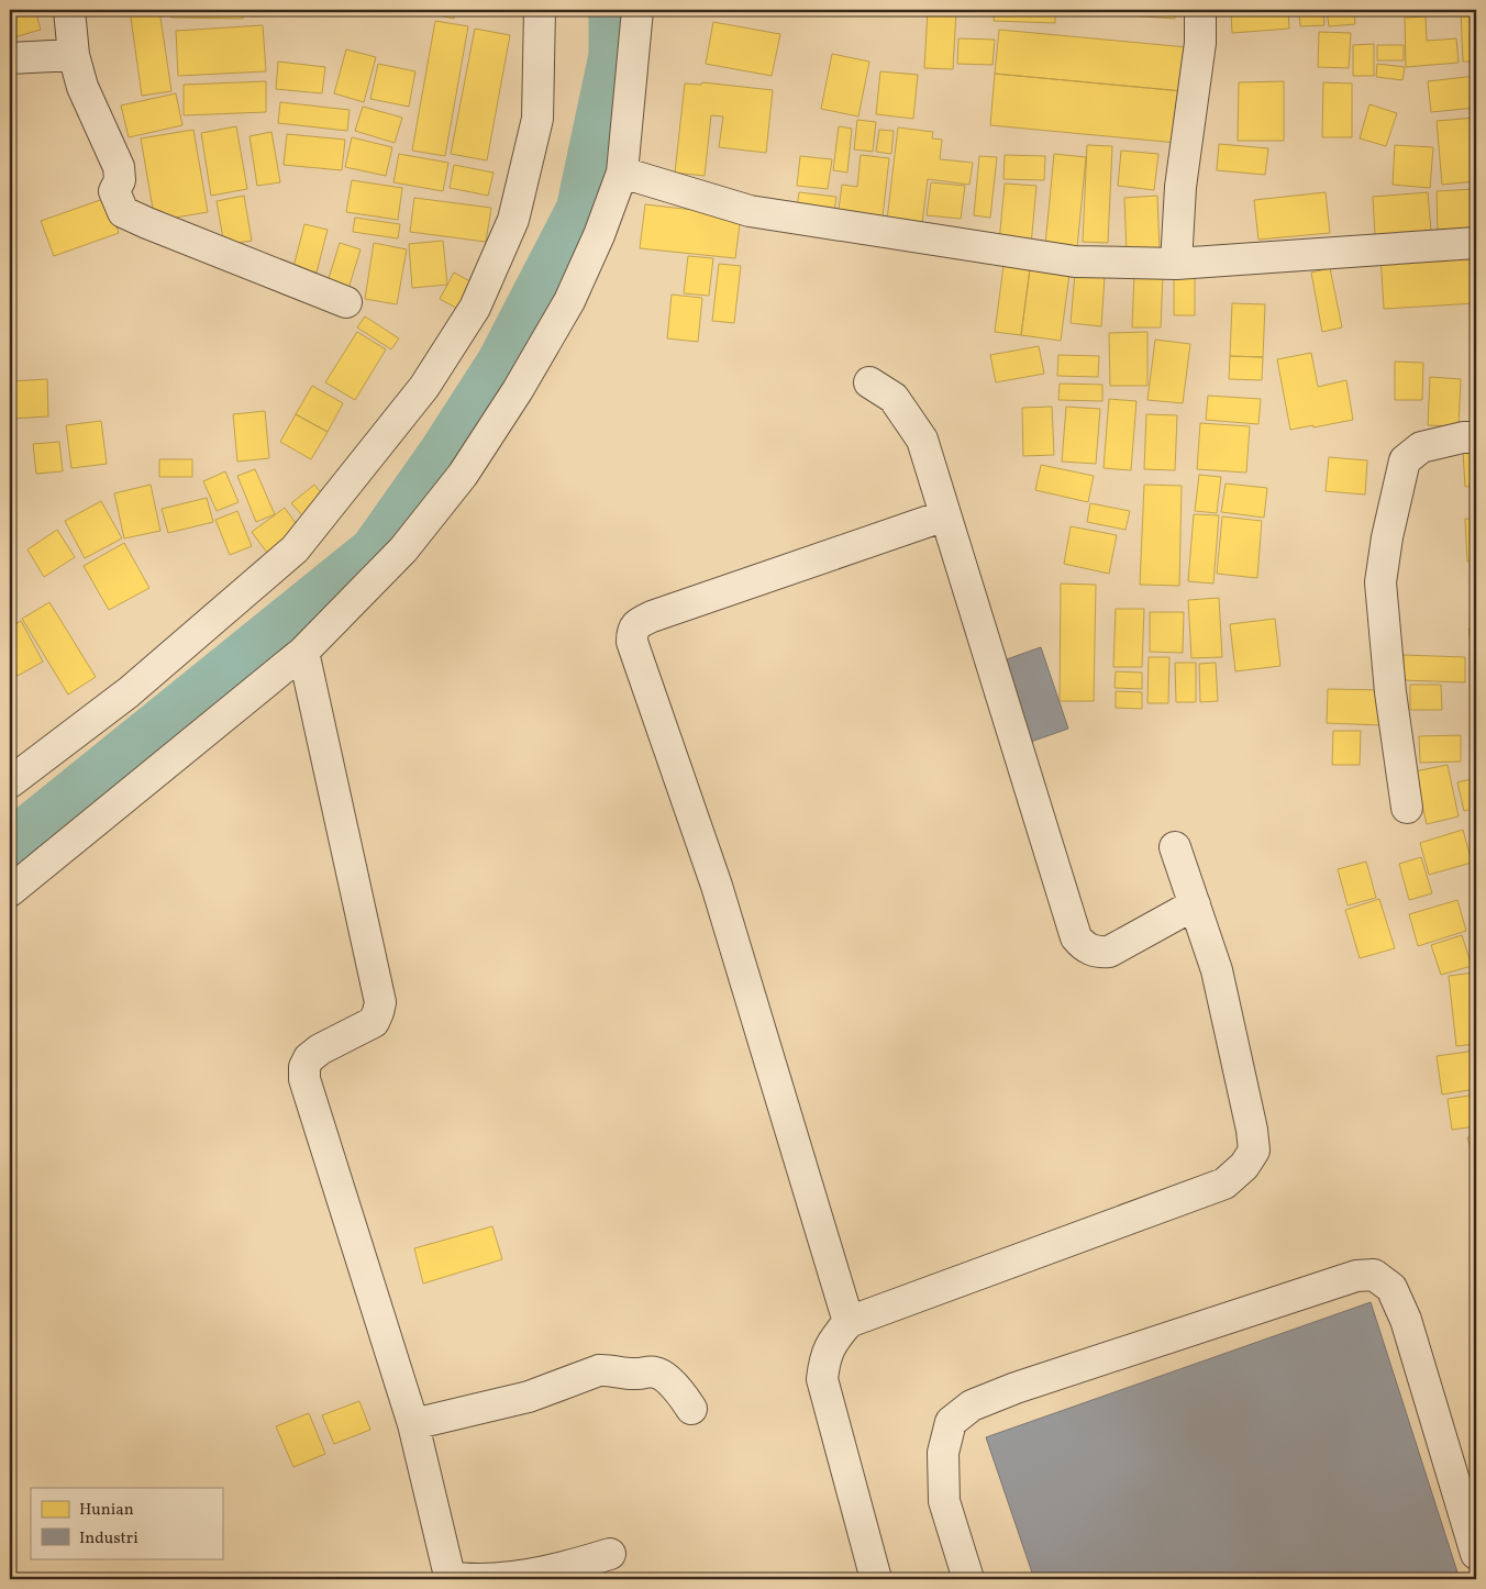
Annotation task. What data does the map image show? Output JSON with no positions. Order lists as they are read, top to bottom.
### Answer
{
  "legend": ["Hunian", "Industri"]
}
